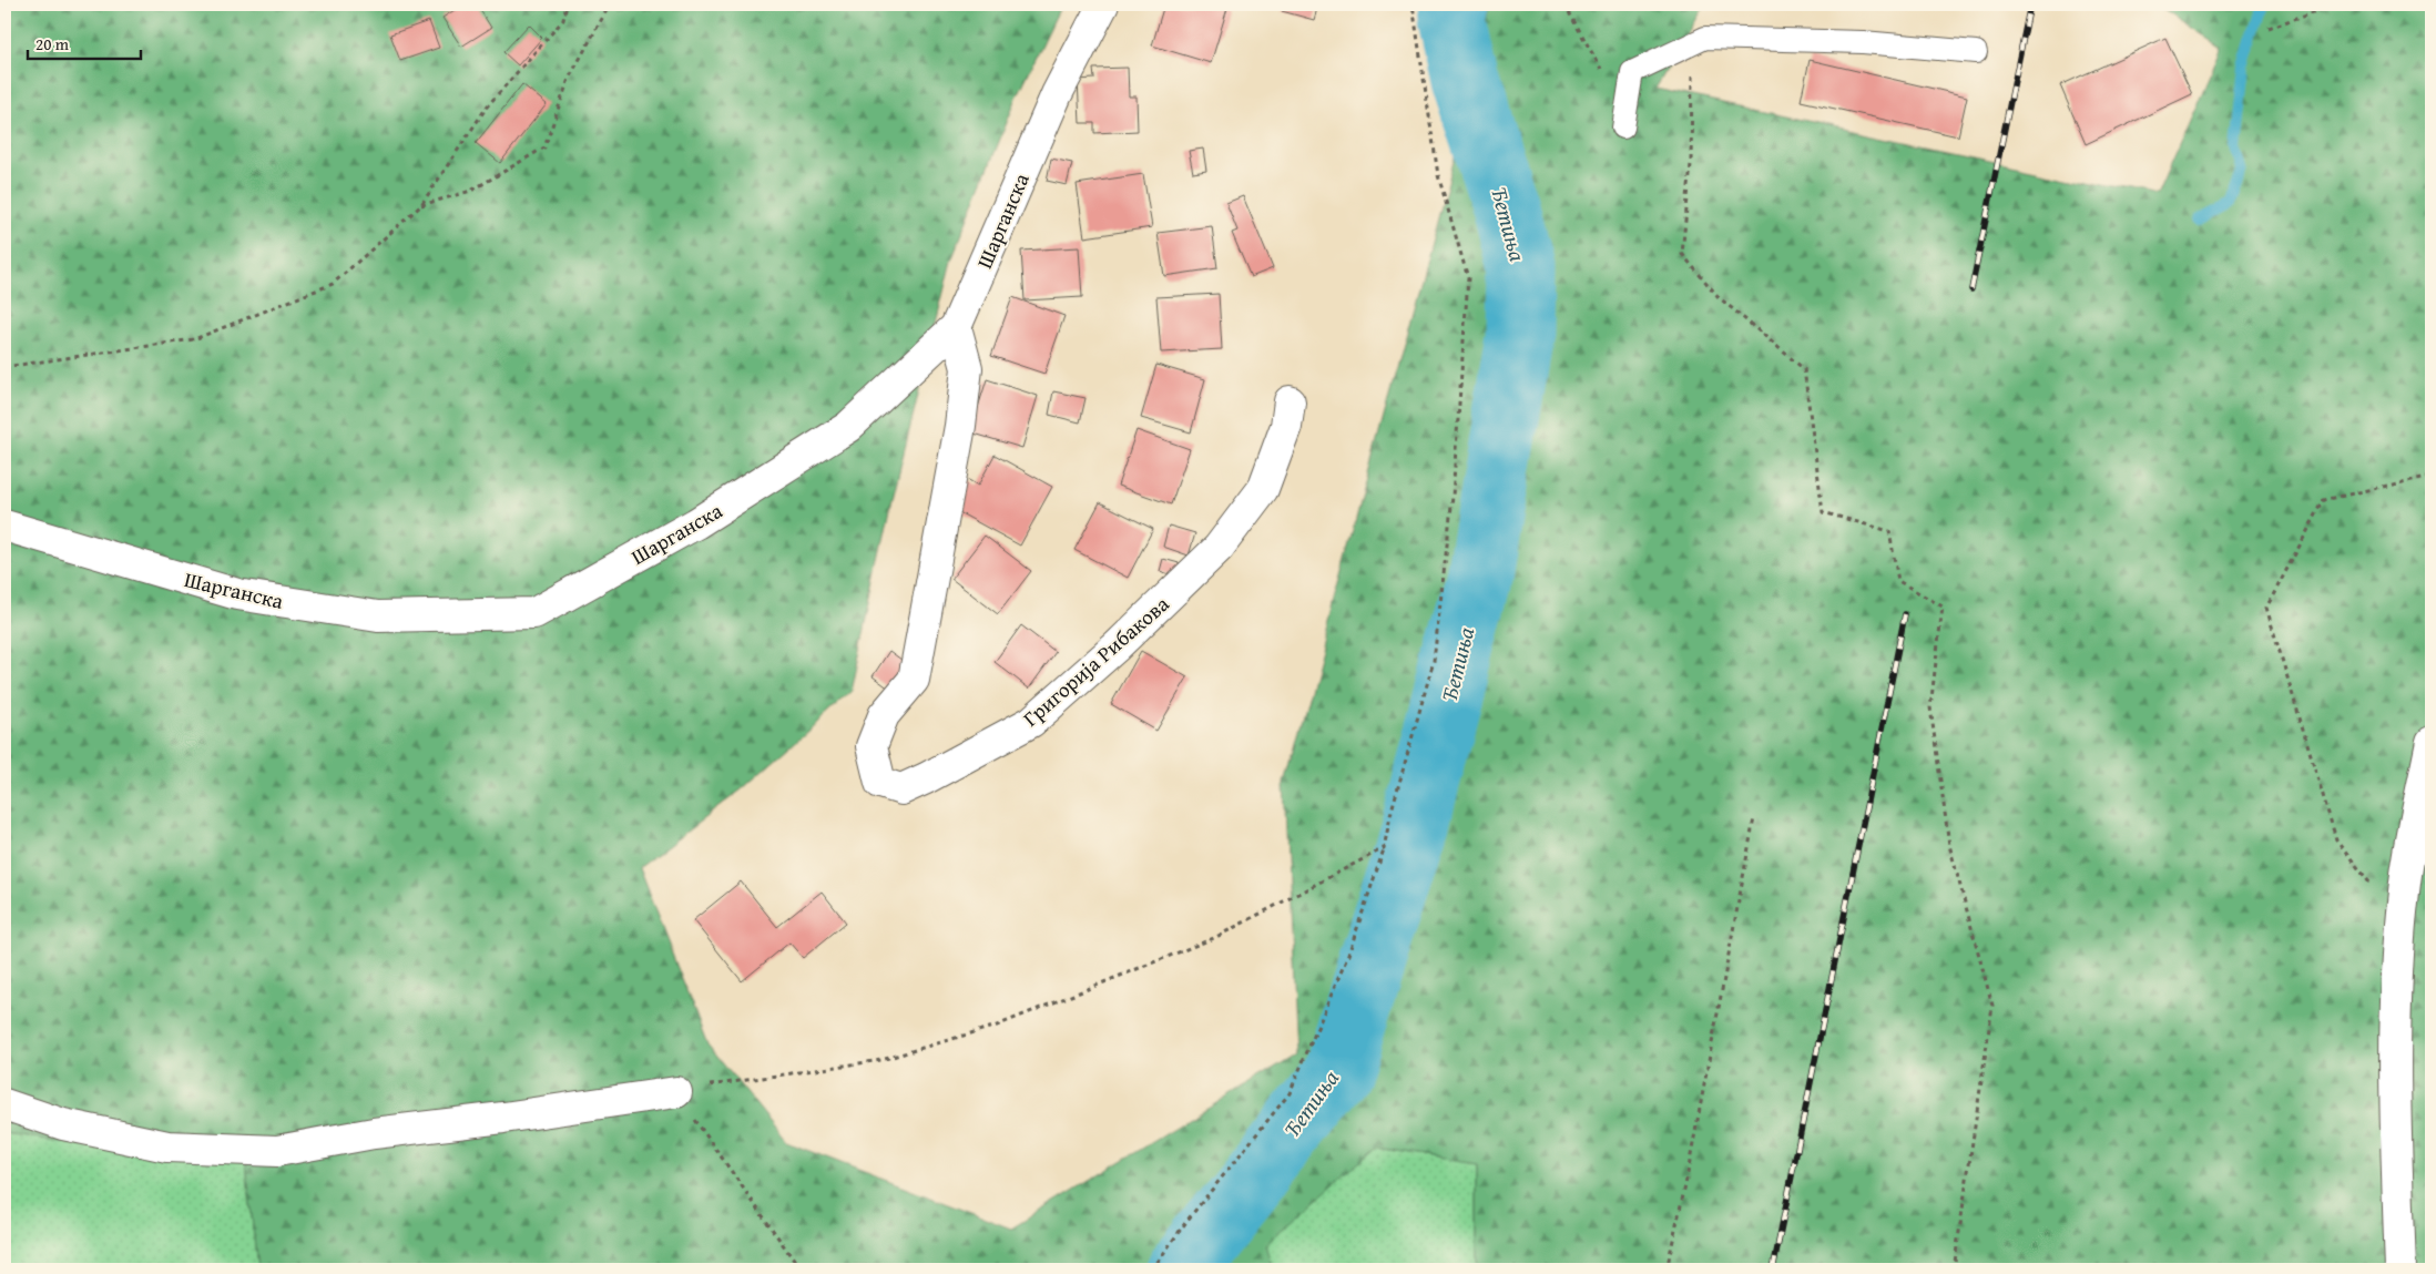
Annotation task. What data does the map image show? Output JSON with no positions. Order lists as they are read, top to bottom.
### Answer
{
  "streets": {
    "street": ["Шарганска", "Григорија Рибакова"]
  },
  "crossings": [
    ["Шарганска", "Григорија Рибакова"]
  ],
  "water": ["Ђетиња"],
  "scale_bar": "20 m"
}
